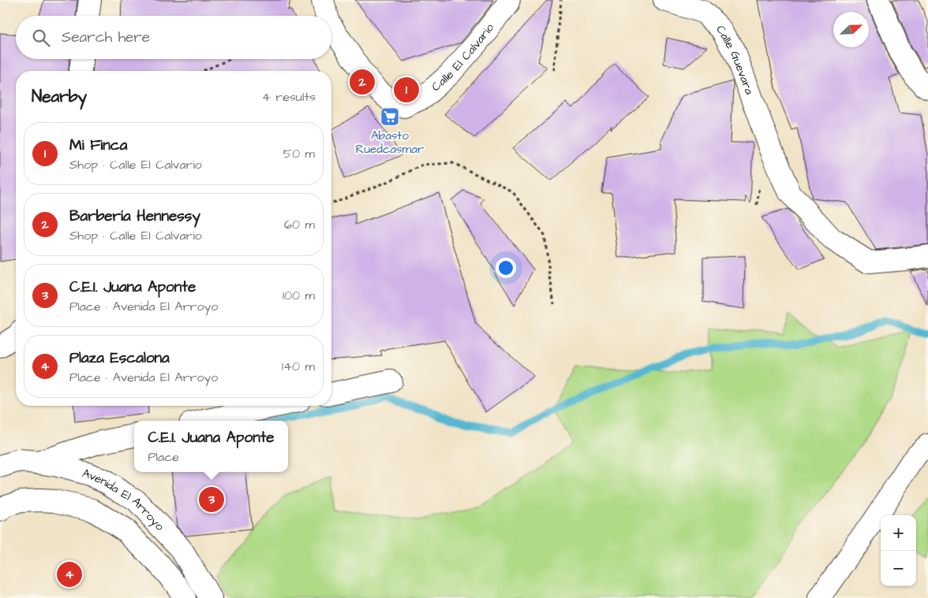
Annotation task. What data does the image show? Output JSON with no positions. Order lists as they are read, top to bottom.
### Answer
{
  "streets": {
    "street": ["Calle El Calvario", "Calle Guevara", "Avenida El Arroyo"]
  },
  "places": {
    "supermarket": ["Abasto Ruedcasmar"]
  },
  "north": "top right",
  "page": {
    "search": "Search here",
    "pins": [
      "2",
      "1",
      "3",
      "4"
    ],
    "heading": ["Nearby", "4 results"],
    "list": [
      {
        "mark": "1",
        "name": "Mi Finca",
        "note": "Shop · Calle El Calvario",
        "value": "50 m"
      },
      {
        "mark": "2",
        "name": "Barbería Hennessy",
        "note": "Shop · Calle El Calvario",
        "value": "60 m"
      },
      {
        "mark": "3",
        "name": "C.E.I. Juana Aponte",
        "note": "Place · Avenida El Arroyo",
        "value": "100 m"
      },
      {
        "mark": "4",
        "name": "Plaza Escalona",
        "note": "Place · Avenida El Arroyo",
        "value": "140 m"
      }
    ],
    "popup": ["C.E.I. Juana Aponte", "Place"],
    "map_buttons": ["+", "−"]
  }
}
